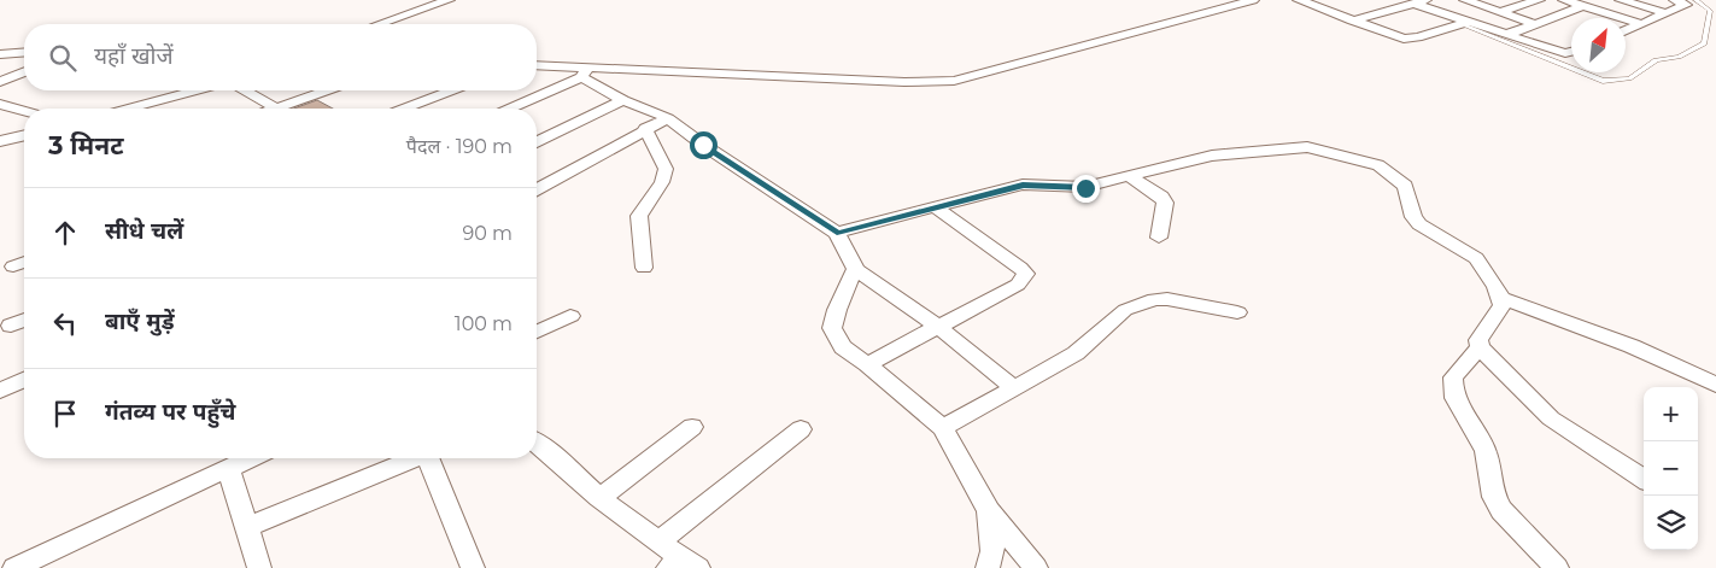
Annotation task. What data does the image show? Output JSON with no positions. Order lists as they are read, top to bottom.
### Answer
{
  "north": "top right",
  "page": {
    "search": "यहाँ खोजें",
    "heading": ["3 मिनट", "पैदल · 190 m"],
    "list": [
      ["सीधे चलें", "90 m"],
      ["बाएँ मुड़ें", "100 m"],
      "गंतव्य पर पहुँचे"
    ],
    "map_buttons": ["+", "−"]
  }
}
